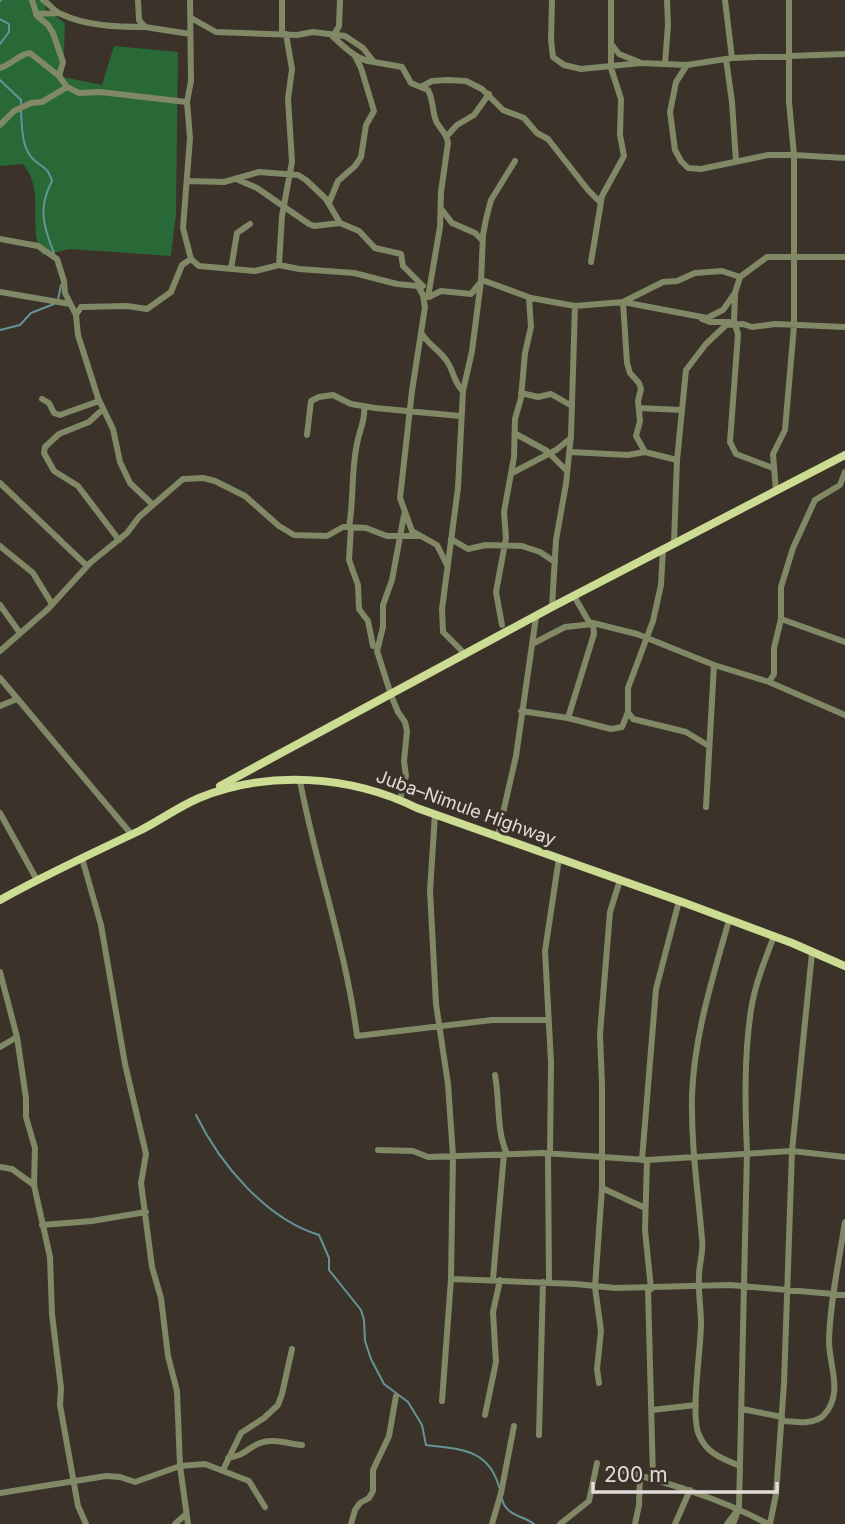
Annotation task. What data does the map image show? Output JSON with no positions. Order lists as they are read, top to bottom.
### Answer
{
  "streets": {
    "main road": ["Juba–Nimule Highway"]
  },
  "scale_bar": "200 m"
}
